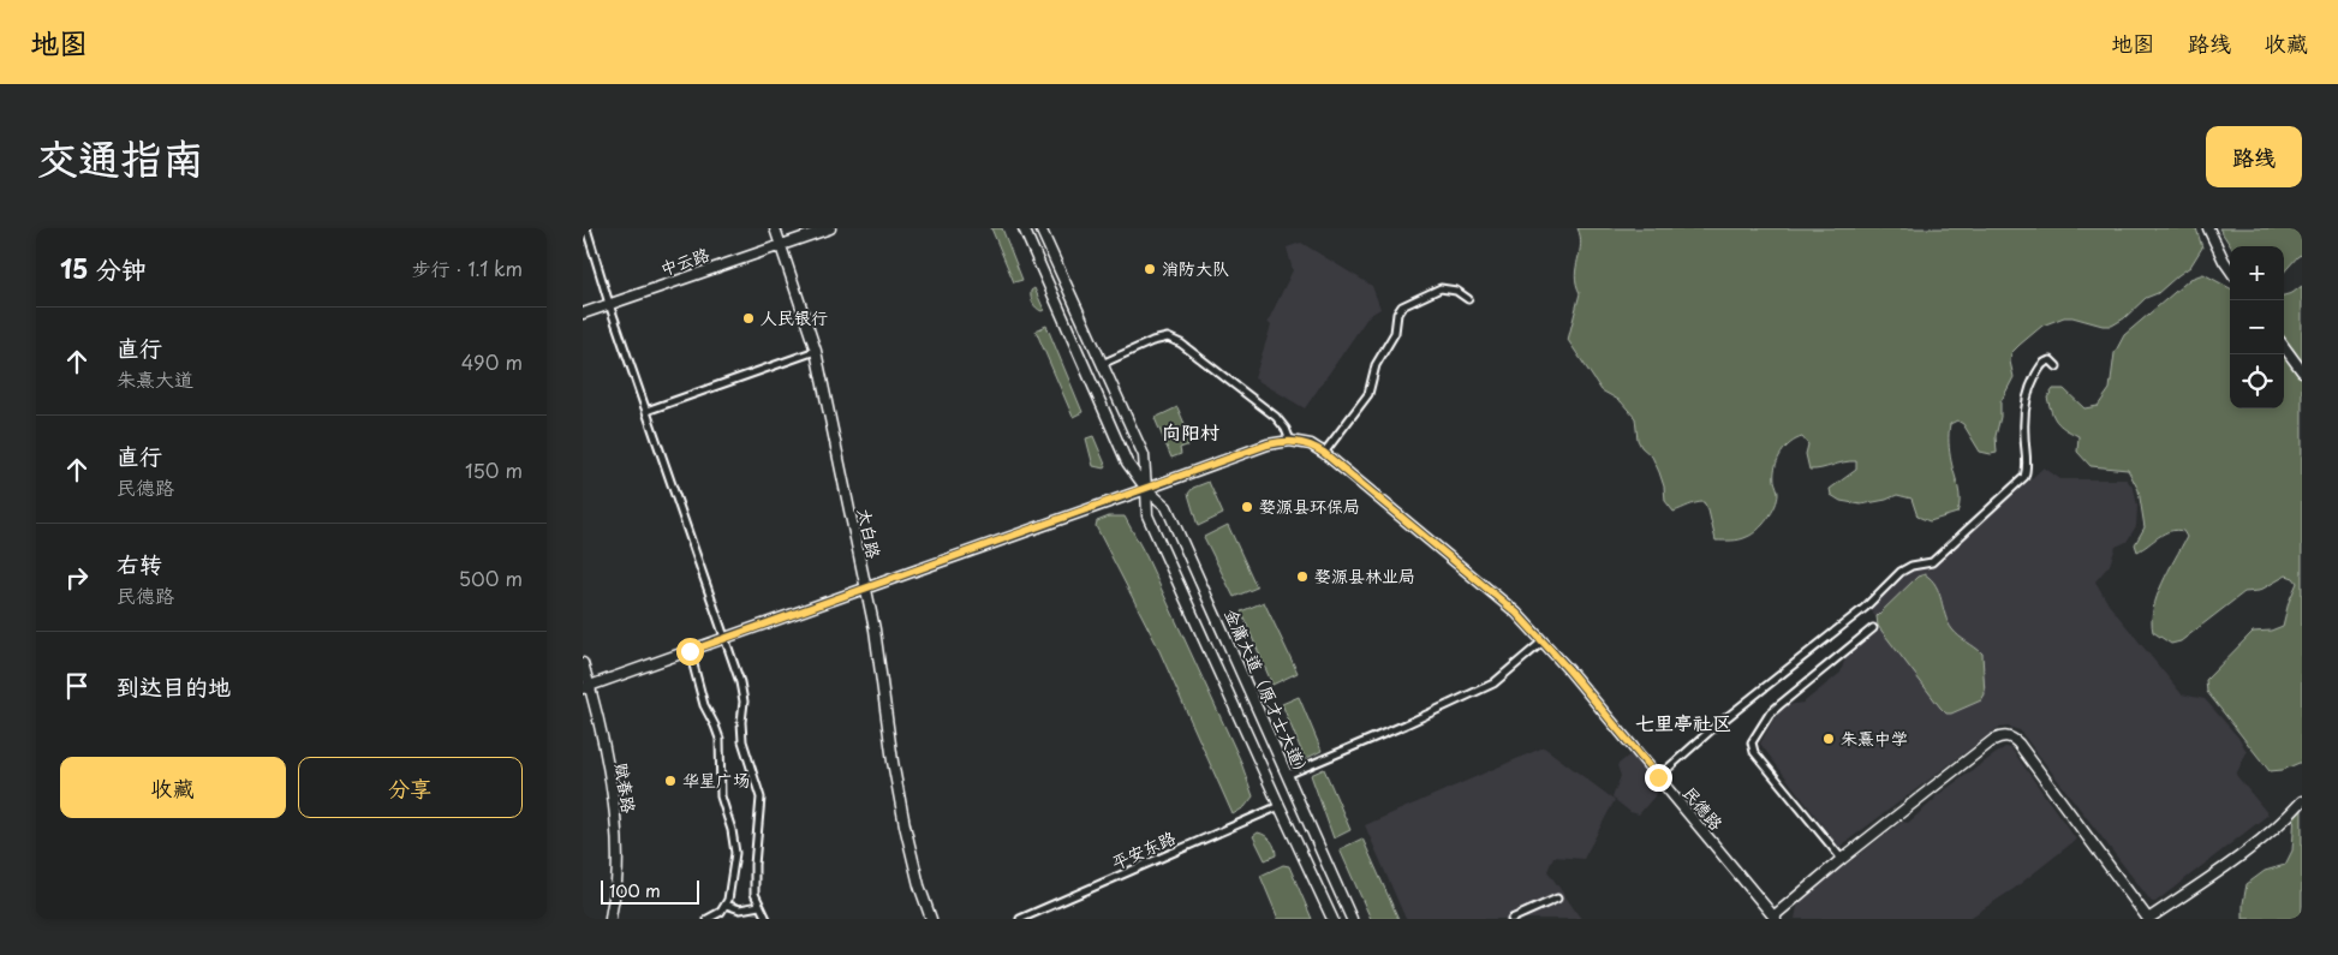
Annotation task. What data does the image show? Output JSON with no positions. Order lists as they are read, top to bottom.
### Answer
{
  "streets": {
    "street": [
      "中云路",
      "太白路",
      "金庸大道（原才士大道）",
      "赋春路",
      "民德路",
      "平安东路"
    ]
  },
  "crossings": [
    ["中云路", "太白路"],
    ["太白路", "民德路"],
    ["金庸大道（原才士大道）", "民德路"],
    ["赋春路", "民德路"]
  ],
  "districts": ["向阳村", "七里亭社区"],
  "places": [
    "消防大队",
    "人民银行",
    "婺源县环保局",
    "婺源县林业局",
    "朱熹中学",
    "华星广场"
  ],
  "scale_bar": "100 m",
  "page": {
    "header": "地图",
    "nav": ["地图", "路线", "收藏"],
    "title": "交通指南",
    "buttons": [
      "路线",
      ["收藏", "分享"]
    ],
    "heading": ["15 分钟", "步行 · 1.1 km"],
    "map_buttons": ["+", "−"],
    "list": [
      ["直行", "朱熹大道", "490 m"],
      ["直行", "民德路", "150 m"],
      ["右转", "民德路", "500 m"],
      "到达目的地"
    ],
    "scale": "100 m"
  }
}
